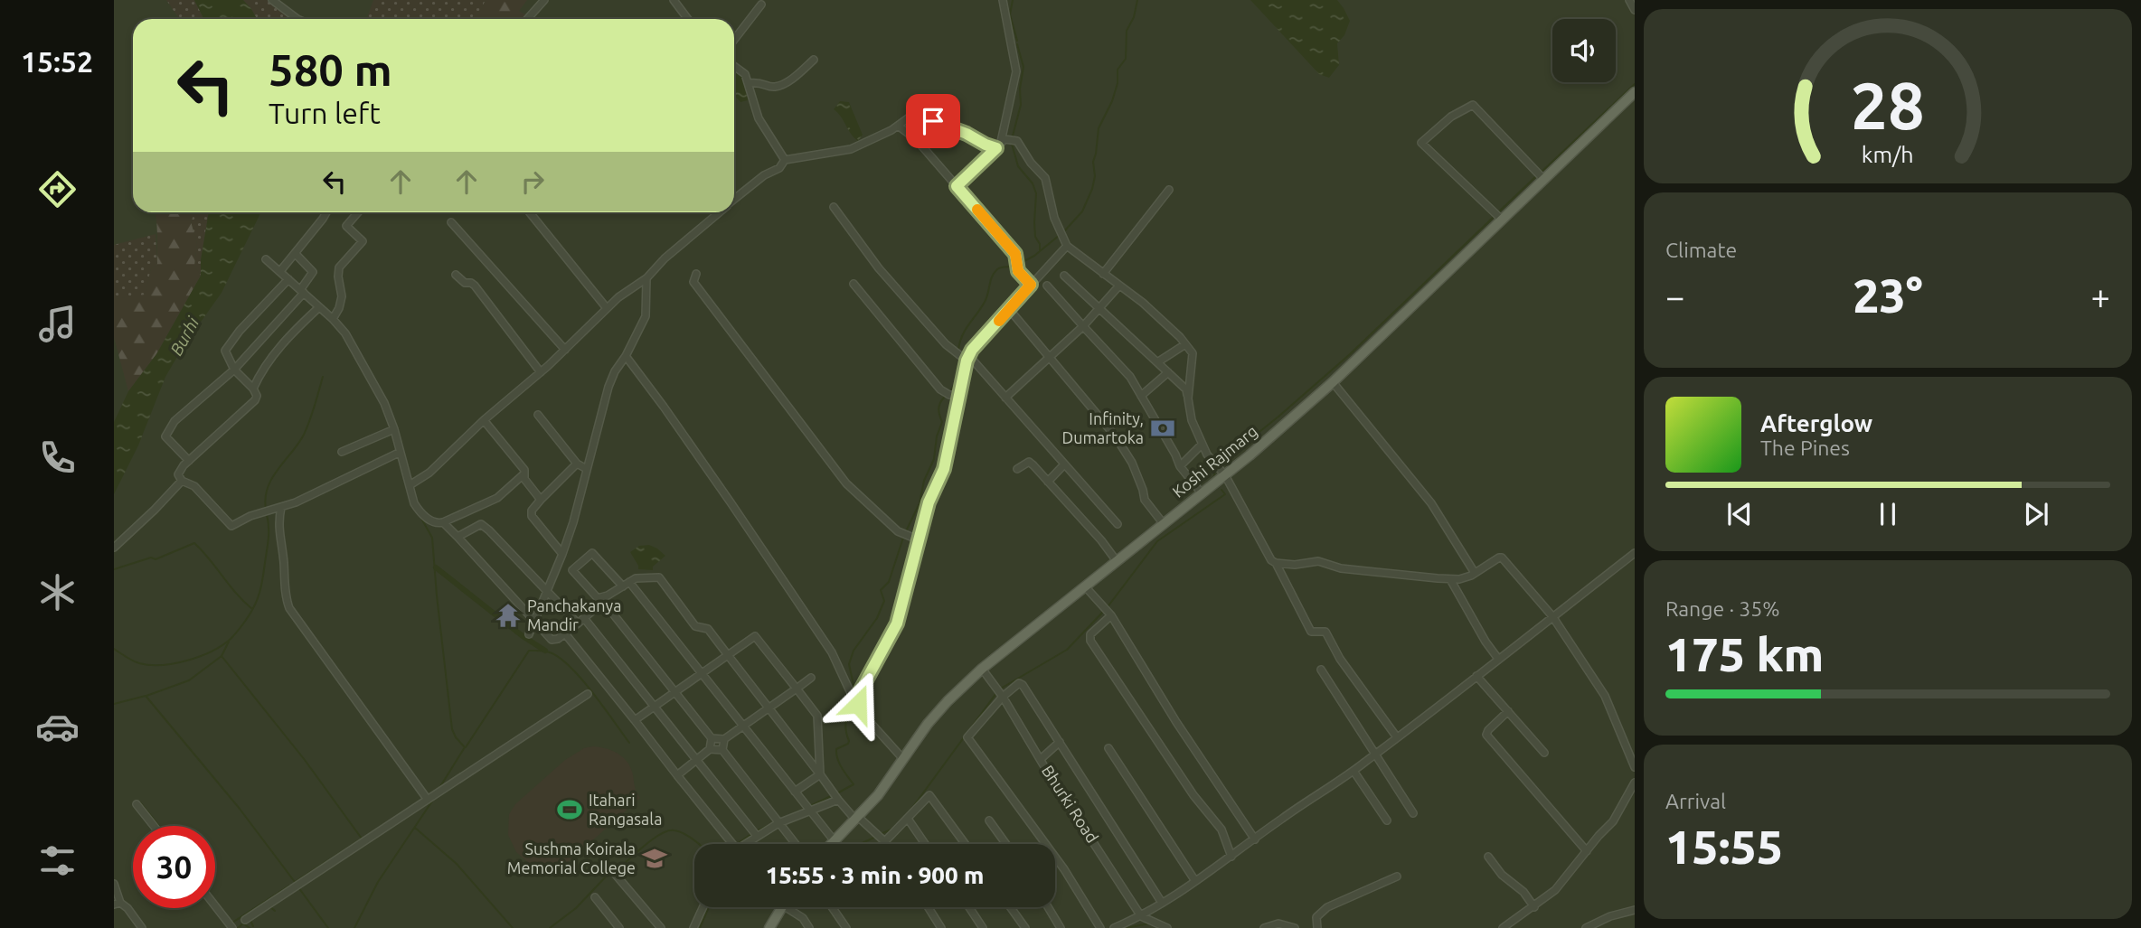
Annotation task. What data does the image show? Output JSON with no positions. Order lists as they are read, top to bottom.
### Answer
{
  "streets": {
    "main road": ["Koshi Rajmarg"],
    "street": ["Bhurki Road"]
  },
  "crossings": [
    ["Koshi Rajmarg", "Bhurki Road"]
  ],
  "water": ["Burhi"],
  "places": {
    "bank": ["Infinity, Dumartoka"],
    "temple": ["Panchakanya Mandir"],
    "sports": ["Itahari Rangasala"],
    "school or university": ["Sushma Koirala Memorial College"]
  },
  "page": {
    "tabs": "15:52",
    "turn": ["580 m", "Turn left"],
    "tile": [
      "Climate",
      ["Range · 35%", "175 km"],
      ["Arrival", "15:55"]
    ],
    "heat": ["−", "23°", "+"],
    "song": ["Afterglow", "The Pines"],
    "limit": "30",
    "trip": "15:55 · 3 min · 900 m",
    "gauge": ["28", "km/h"]
  }
}
